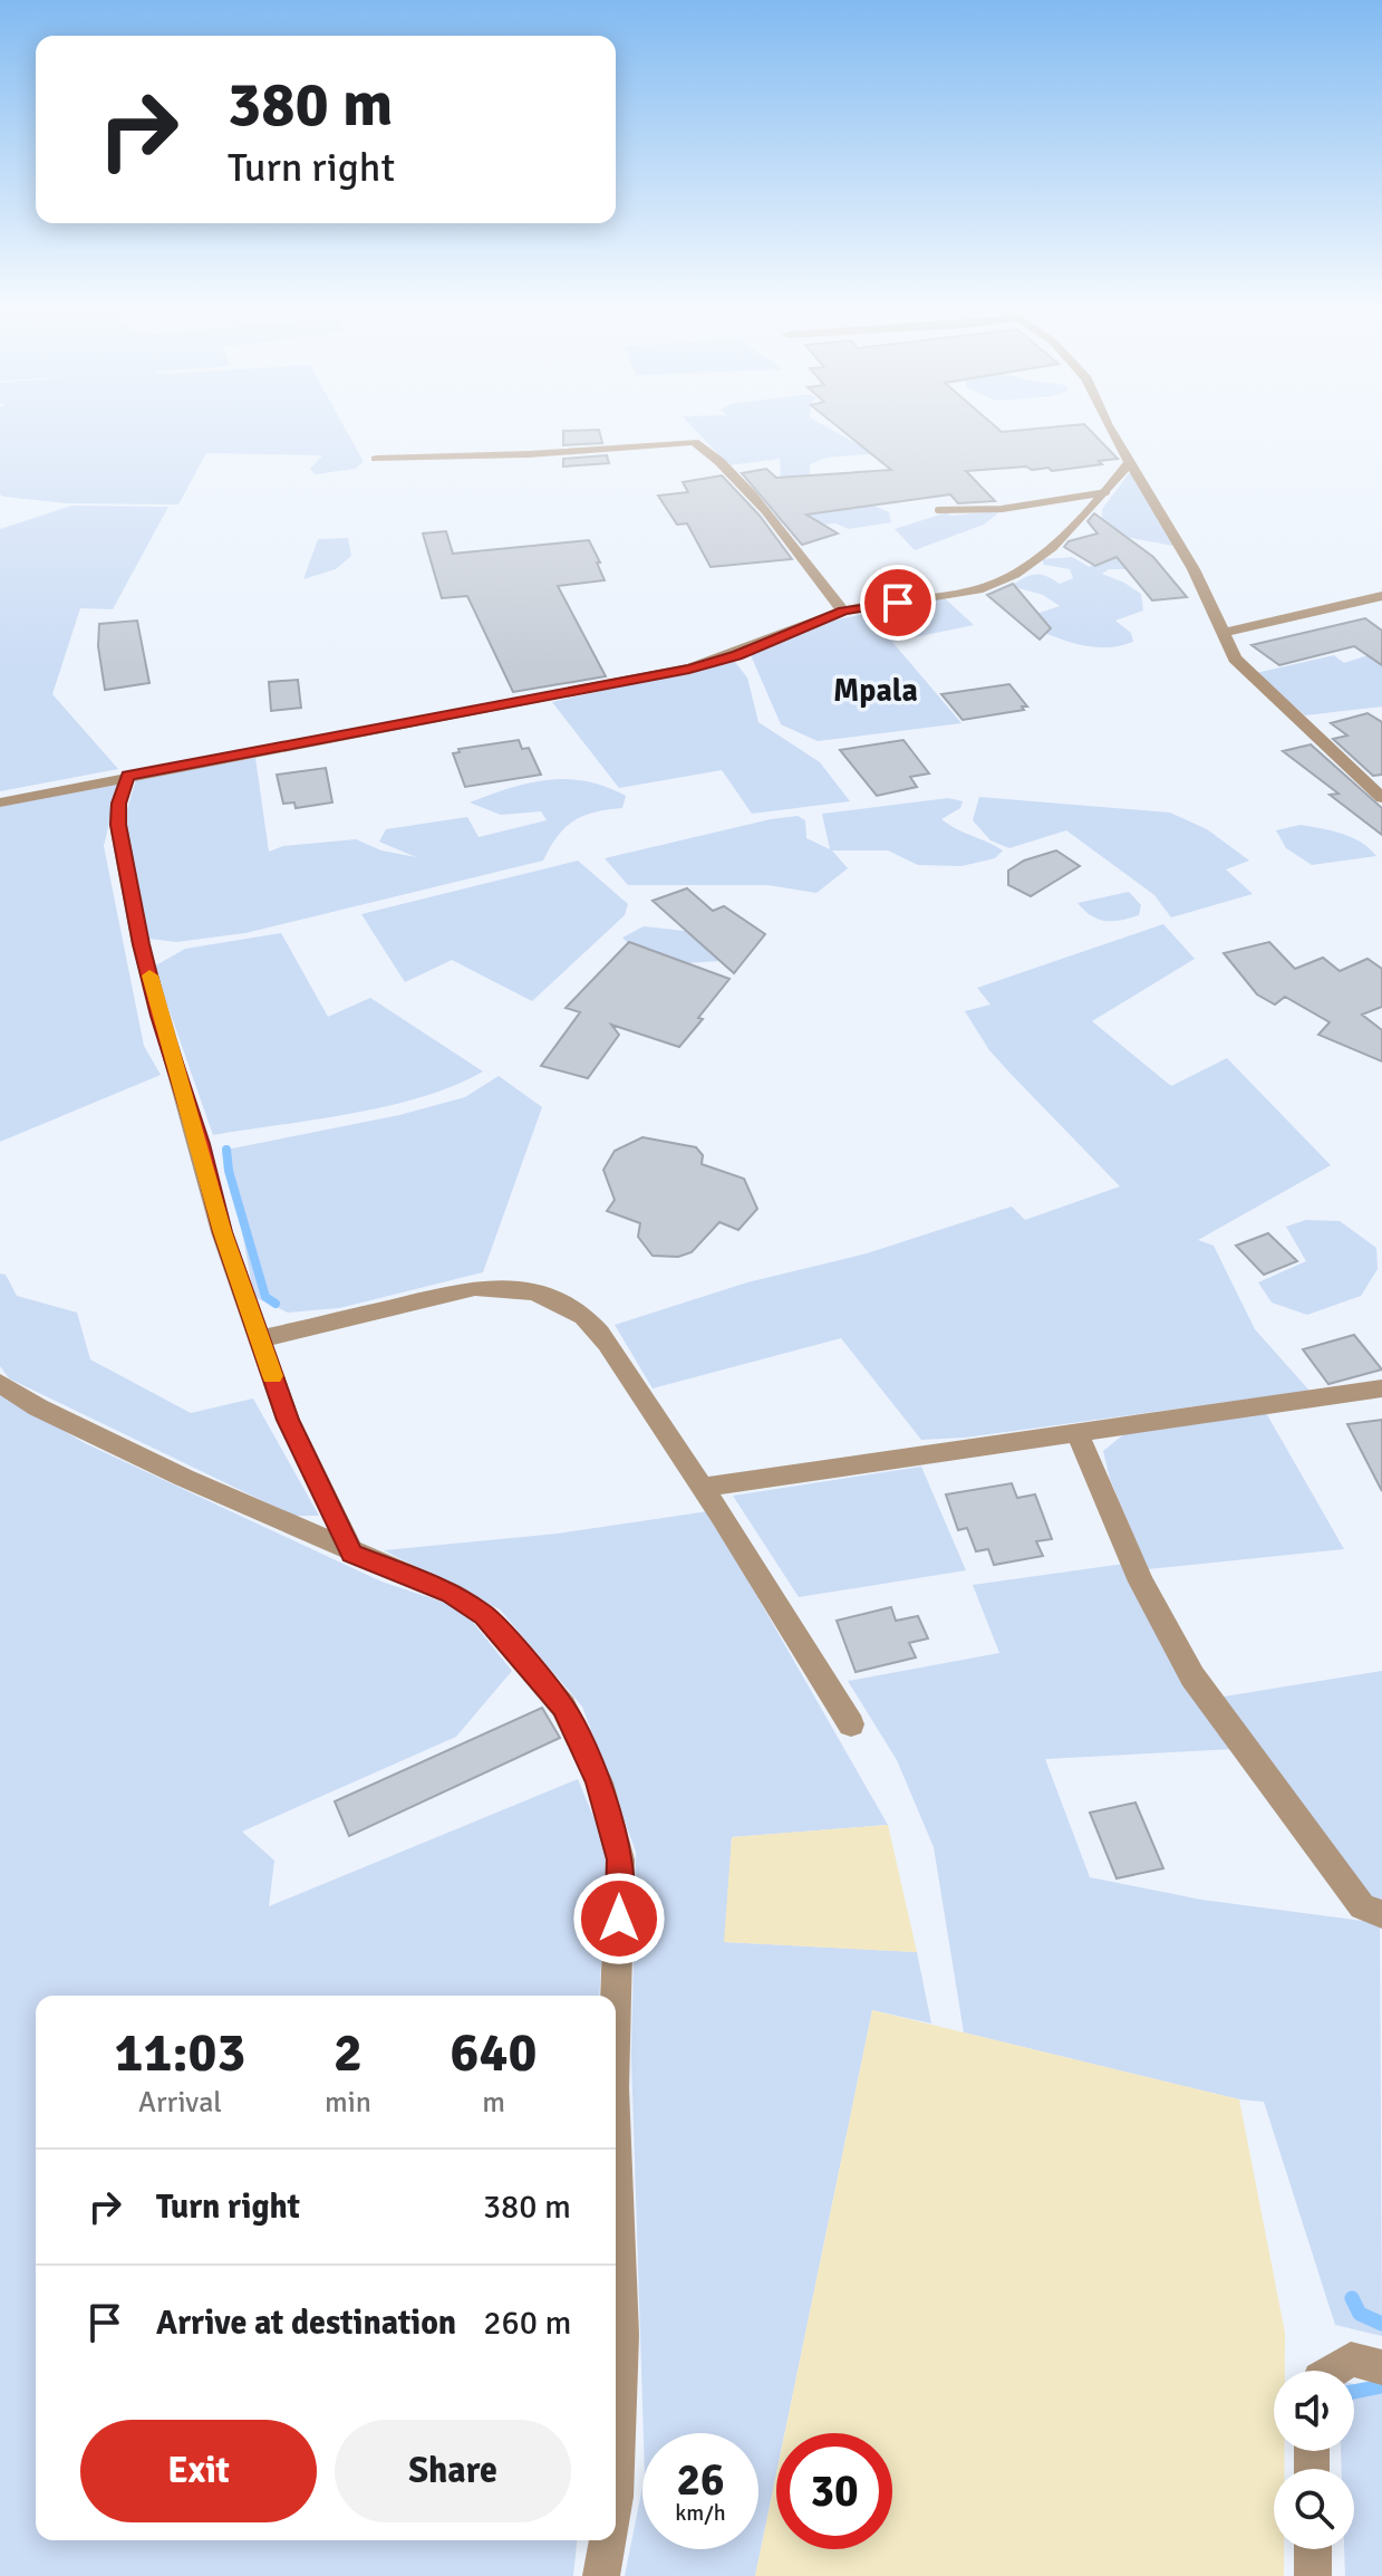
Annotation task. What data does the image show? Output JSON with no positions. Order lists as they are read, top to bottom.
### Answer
{
  "districts": ["Mpala"],
  "page": {
    "turn": ["380 m", "Turn right"],
    "eta": [
      "11:03",
      "Arrival",
      "2",
      "min",
      "640",
      "m"
    ],
    "list": [
      {
        "name": "Turn right",
        "value": "380 m"
      },
      {
        "name": "Arrive at destination",
        "value": "260 m"
      }
    ],
    "buttons": ["Exit", "Share"],
    "speed": "26 km/h",
    "limit": "30"
  }
}
